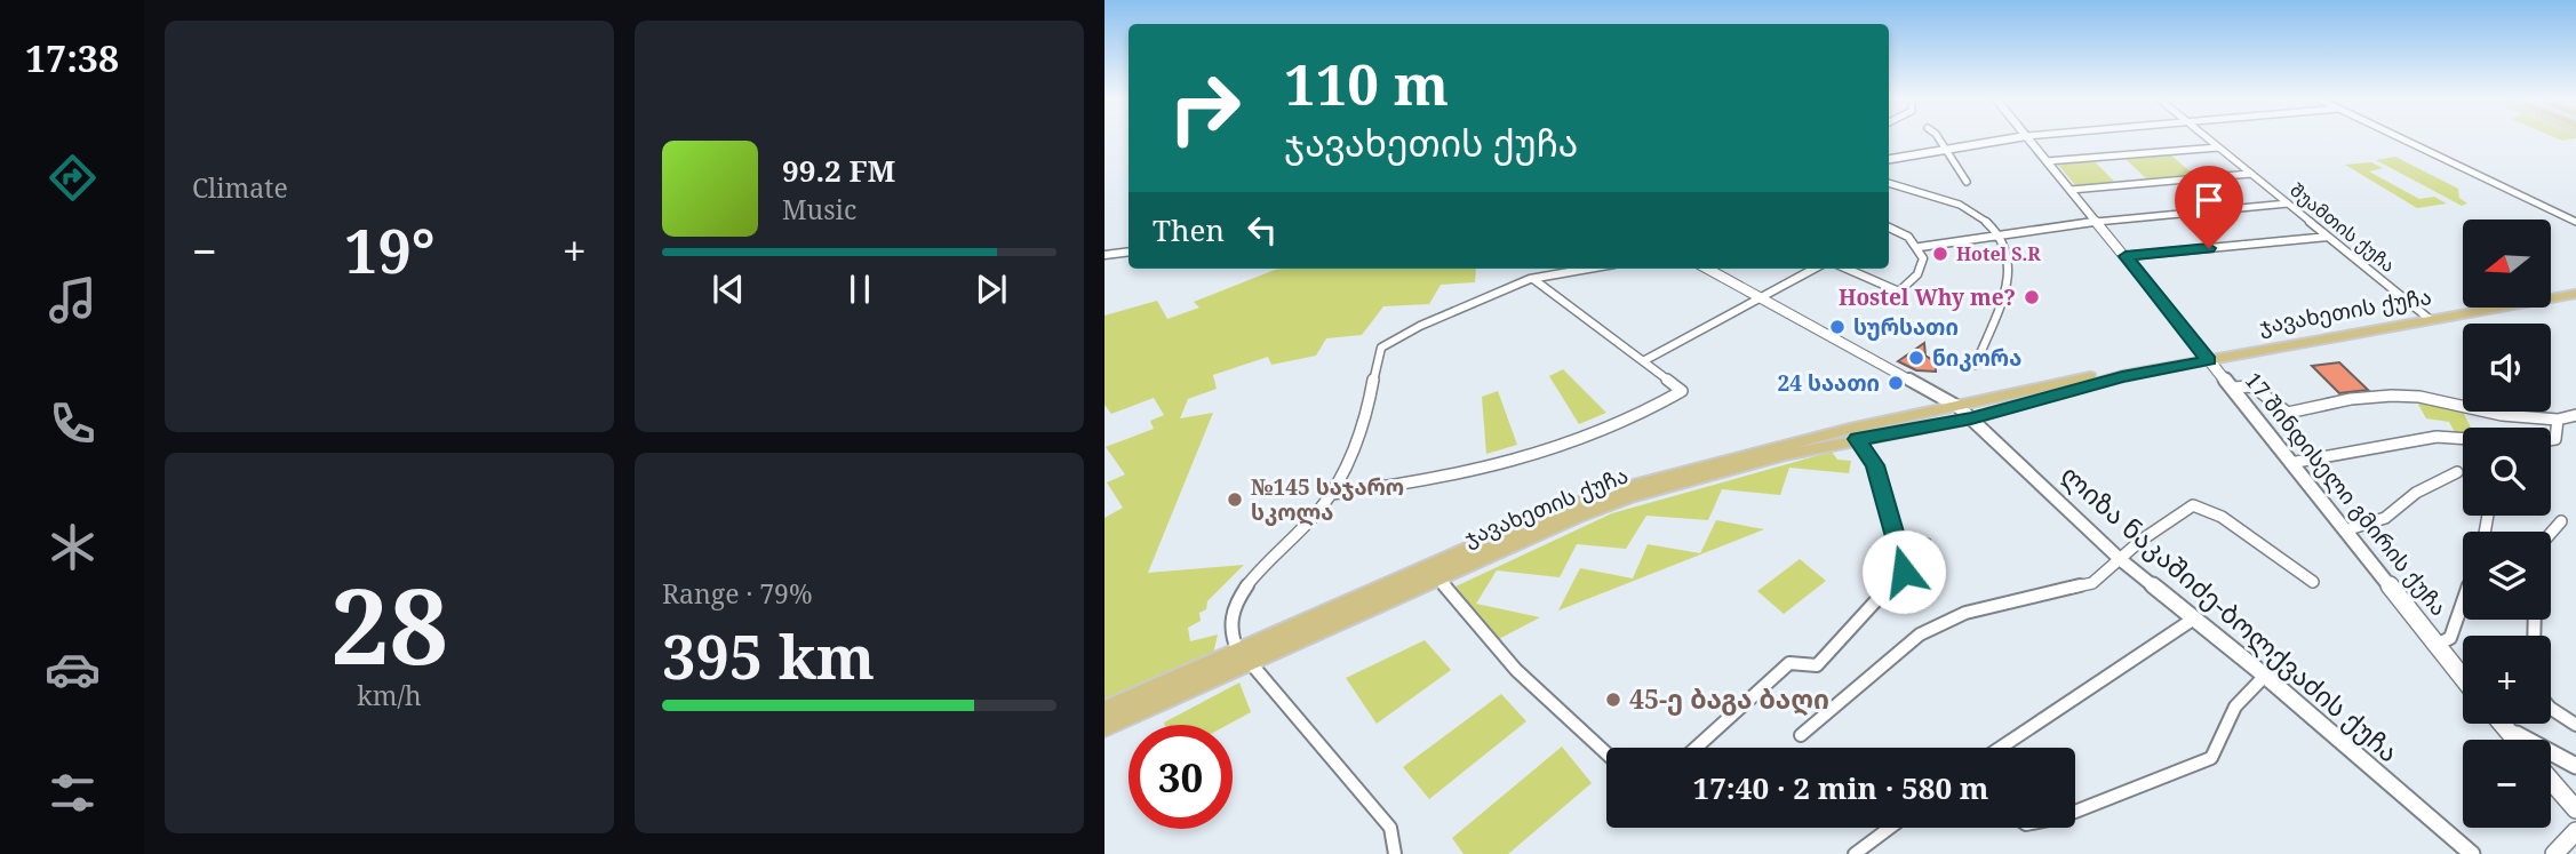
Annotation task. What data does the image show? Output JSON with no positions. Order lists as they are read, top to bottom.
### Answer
{
  "streets": {
    "main road": ["ჯავახეთის ქუჩა", "17 შინდისელი გმირის ქუჩა"],
    "street": ["შუამთის ქუჩა", "ლიზა ნაკაშიძე-ბოლქვაძის ქუჩა"]
  },
  "crossings": [
    ["შუამთის ქუჩა", "ჯავახეთის ქუჩა"],
    ["ჯავახეთის ქუჩა", "17 შინდისელი გმირის ქუჩა"],
    ["ჯავახეთის ქუჩა", "ლიზა ნაკაშიძე-ბოლქვაძის ქუჩა"]
  ],
  "places": [
    "Hotel S.R",
    "Hostel Why me?",
    "სურსათი",
    "ნიკორა",
    "24 საათი",
    "№145 საჯარო სკოლა",
    "45-ე ბაგა ბაღი"
  ],
  "north": "left",
  "page": {
    "tabs": "17:38",
    "tile": [
      "Climate",
      ["28", "km/h"],
      ["Range · 79%", "395 km"]
    ],
    "turn": ["110 m", "ჯავახეთის ქუჩა"],
    "song": ["99.2 FM", "Music"],
    "then": "Then",
    "heat": ["−", "19°", "+"],
    "map_buttons": ["+", "−"],
    "limit": "30",
    "trip": "17:40 · 2 min · 580 m"
  }
}
